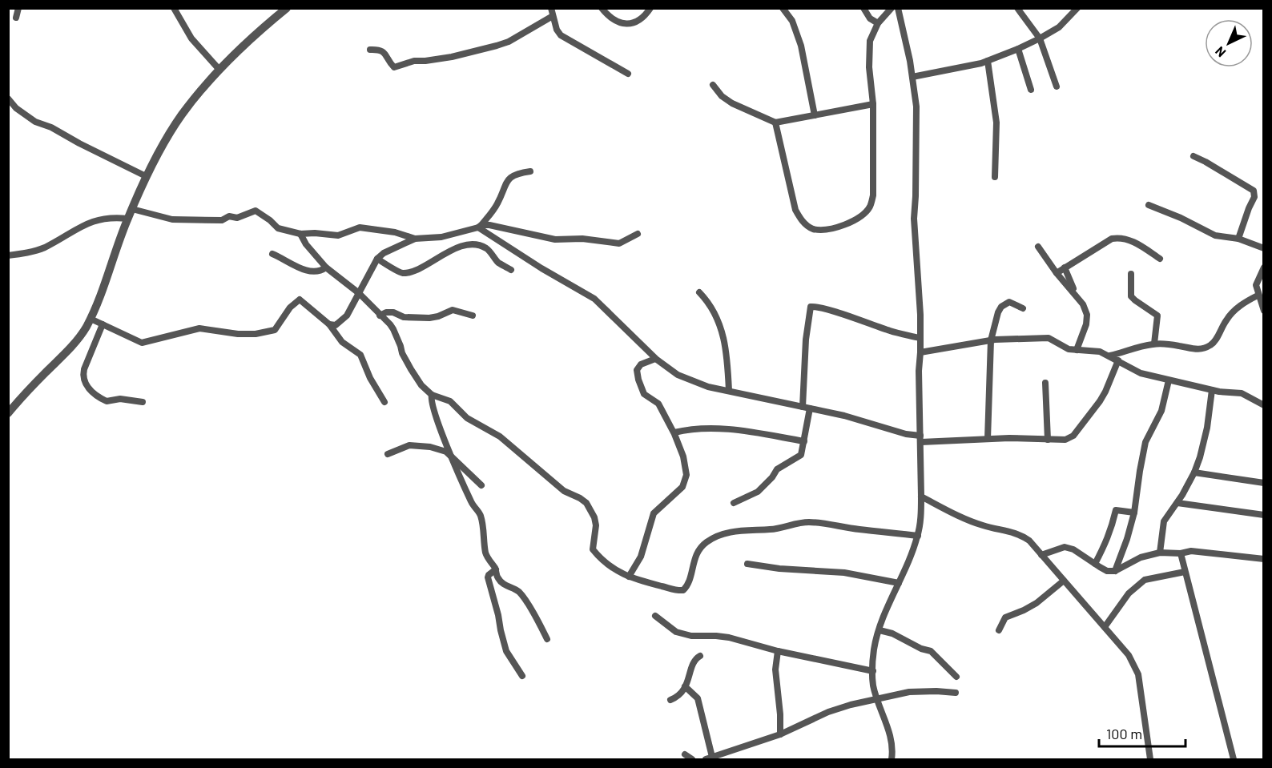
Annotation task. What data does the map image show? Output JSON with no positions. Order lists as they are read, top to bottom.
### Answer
{
  "scale_bar": "100 m",
  "north": "bottom left"
}
